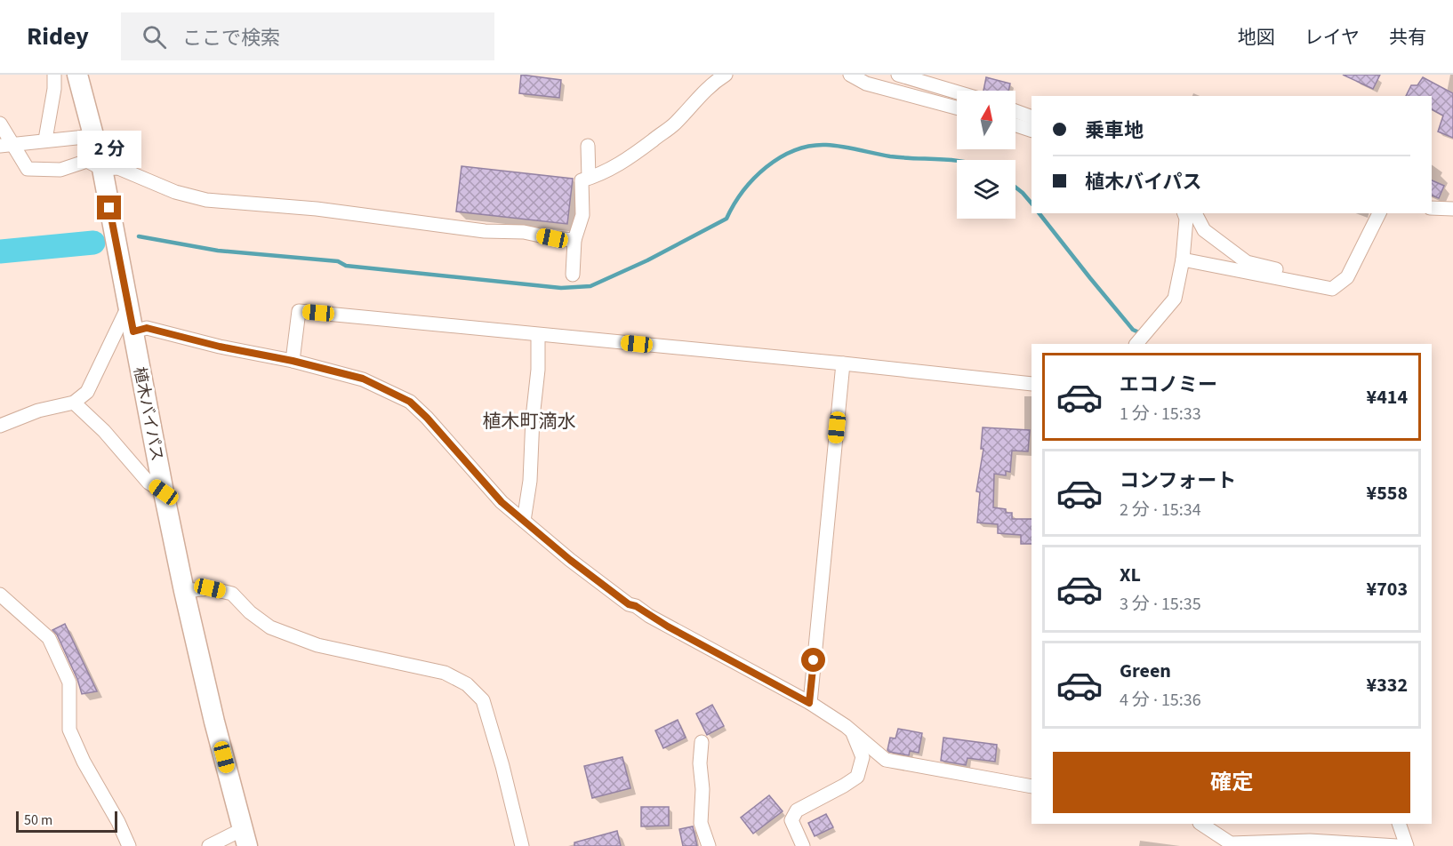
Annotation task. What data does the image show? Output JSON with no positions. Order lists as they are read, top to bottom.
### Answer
{
  "streets": {
    "highway": ["植木バイパス"]
  },
  "districts": ["植木町滴水"],
  "scale_bar": "50 m",
  "north": "top",
  "page": {
    "header": "Ridey",
    "search": "ここで検索",
    "nav": ["地図", "レイヤ", "共有"],
    "banner": ["乗車地", "植木バイパス"],
    "bubble": "2 分",
    "list": [
      {
        "name": "エコノミー",
        "note": "1 分 · 15:33",
        "value": "¥414"
      },
      {
        "name": "コンフォート",
        "note": "2 分 · 15:34",
        "value": "¥558"
      },
      {
        "name": "XL",
        "note": "3 分 · 15:35",
        "value": "¥703"
      },
      {
        "name": "Green",
        "note": "4 分 · 15:36",
        "value": "¥332"
      }
    ],
    "buttons": "確定",
    "scale": "50 m"
  }
}
